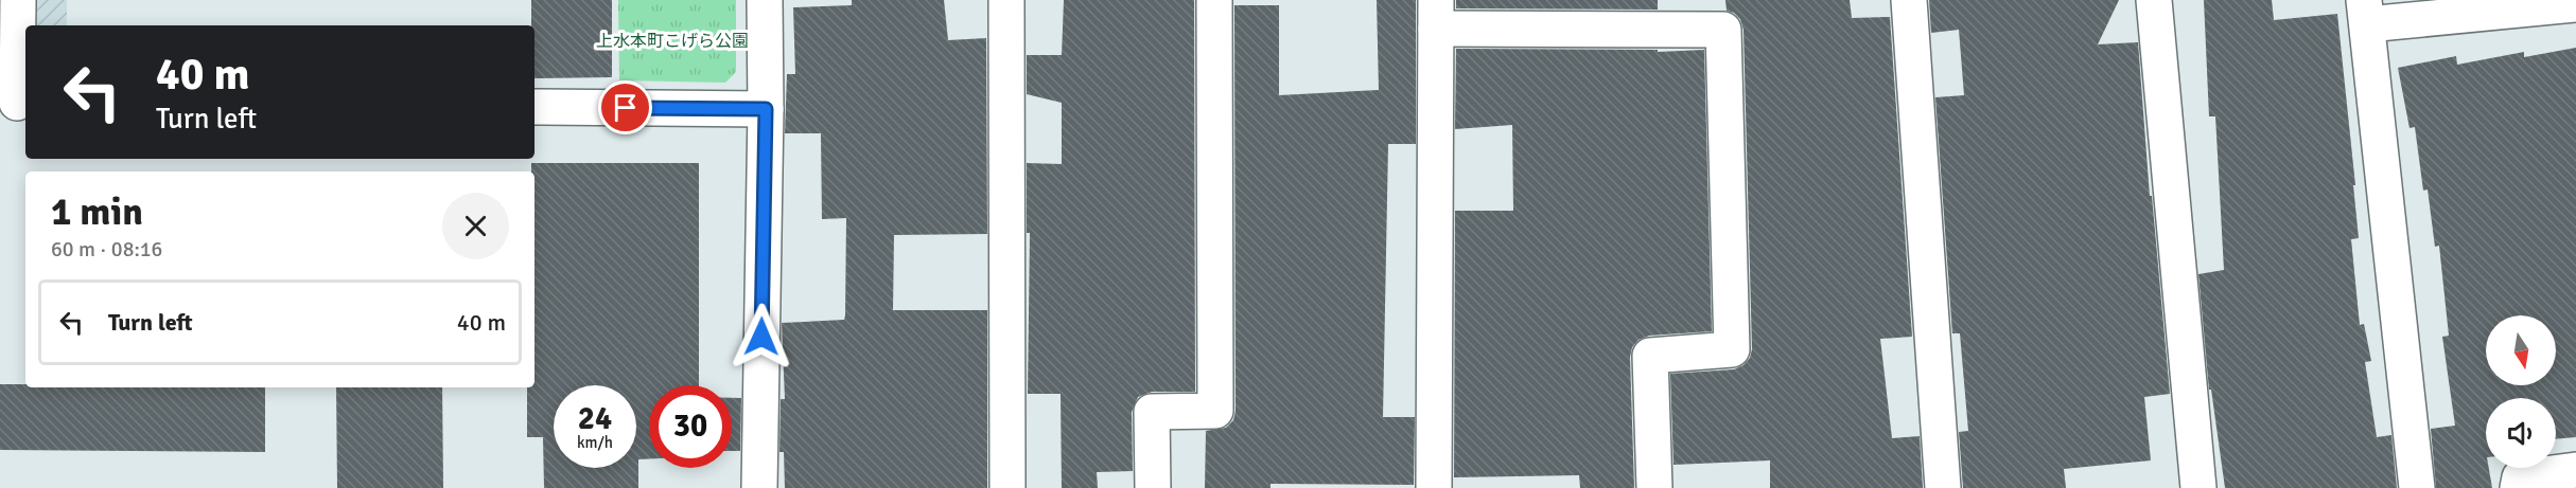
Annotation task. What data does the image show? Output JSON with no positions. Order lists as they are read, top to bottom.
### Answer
{
  "parks": ["上水本町こげら公園"],
  "north": "bottom",
  "page": {
    "turn": ["40 m", "Turn left"],
    "heading": ["1 min", "60 m · 08:16"],
    "list": [
      {
        "name": "Turn left",
        "value": "40 m"
      }
    ],
    "speed": "24 km/h",
    "limit": "30"
  }
}
